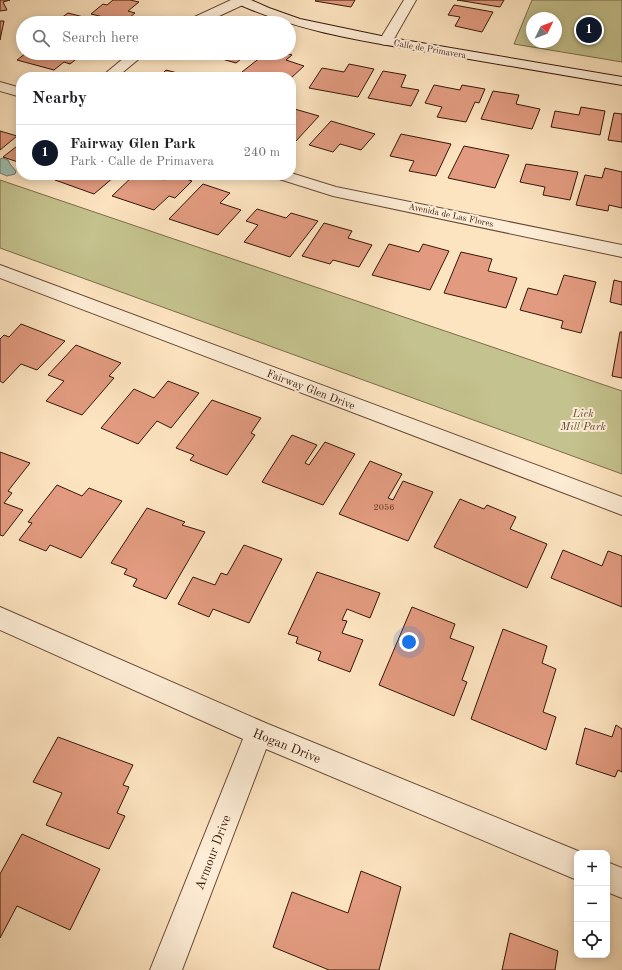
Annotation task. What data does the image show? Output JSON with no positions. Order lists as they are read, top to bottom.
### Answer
{
  "streets": {
    "street": [
      "Calle de Primavera",
      "Avenida de Las Flores",
      "Fairway Glen Drive",
      "Hogan Drive",
      "Armour Drive"
    ]
  },
  "crossings": [
    ["Hogan Drive", "Armour Drive"]
  ],
  "parks": ["Lick Mill Park"],
  "house_numbers": ["2056"],
  "north": "top right",
  "page": {
    "pins": "1",
    "search": "Search here",
    "heading": "Nearby",
    "list": [
      {
        "mark": "1",
        "name": "Fairway Glen Park",
        "note": "Park · Calle de Primavera",
        "value": "240 m"
      }
    ],
    "map_buttons": ["+", "−"]
  }
}
